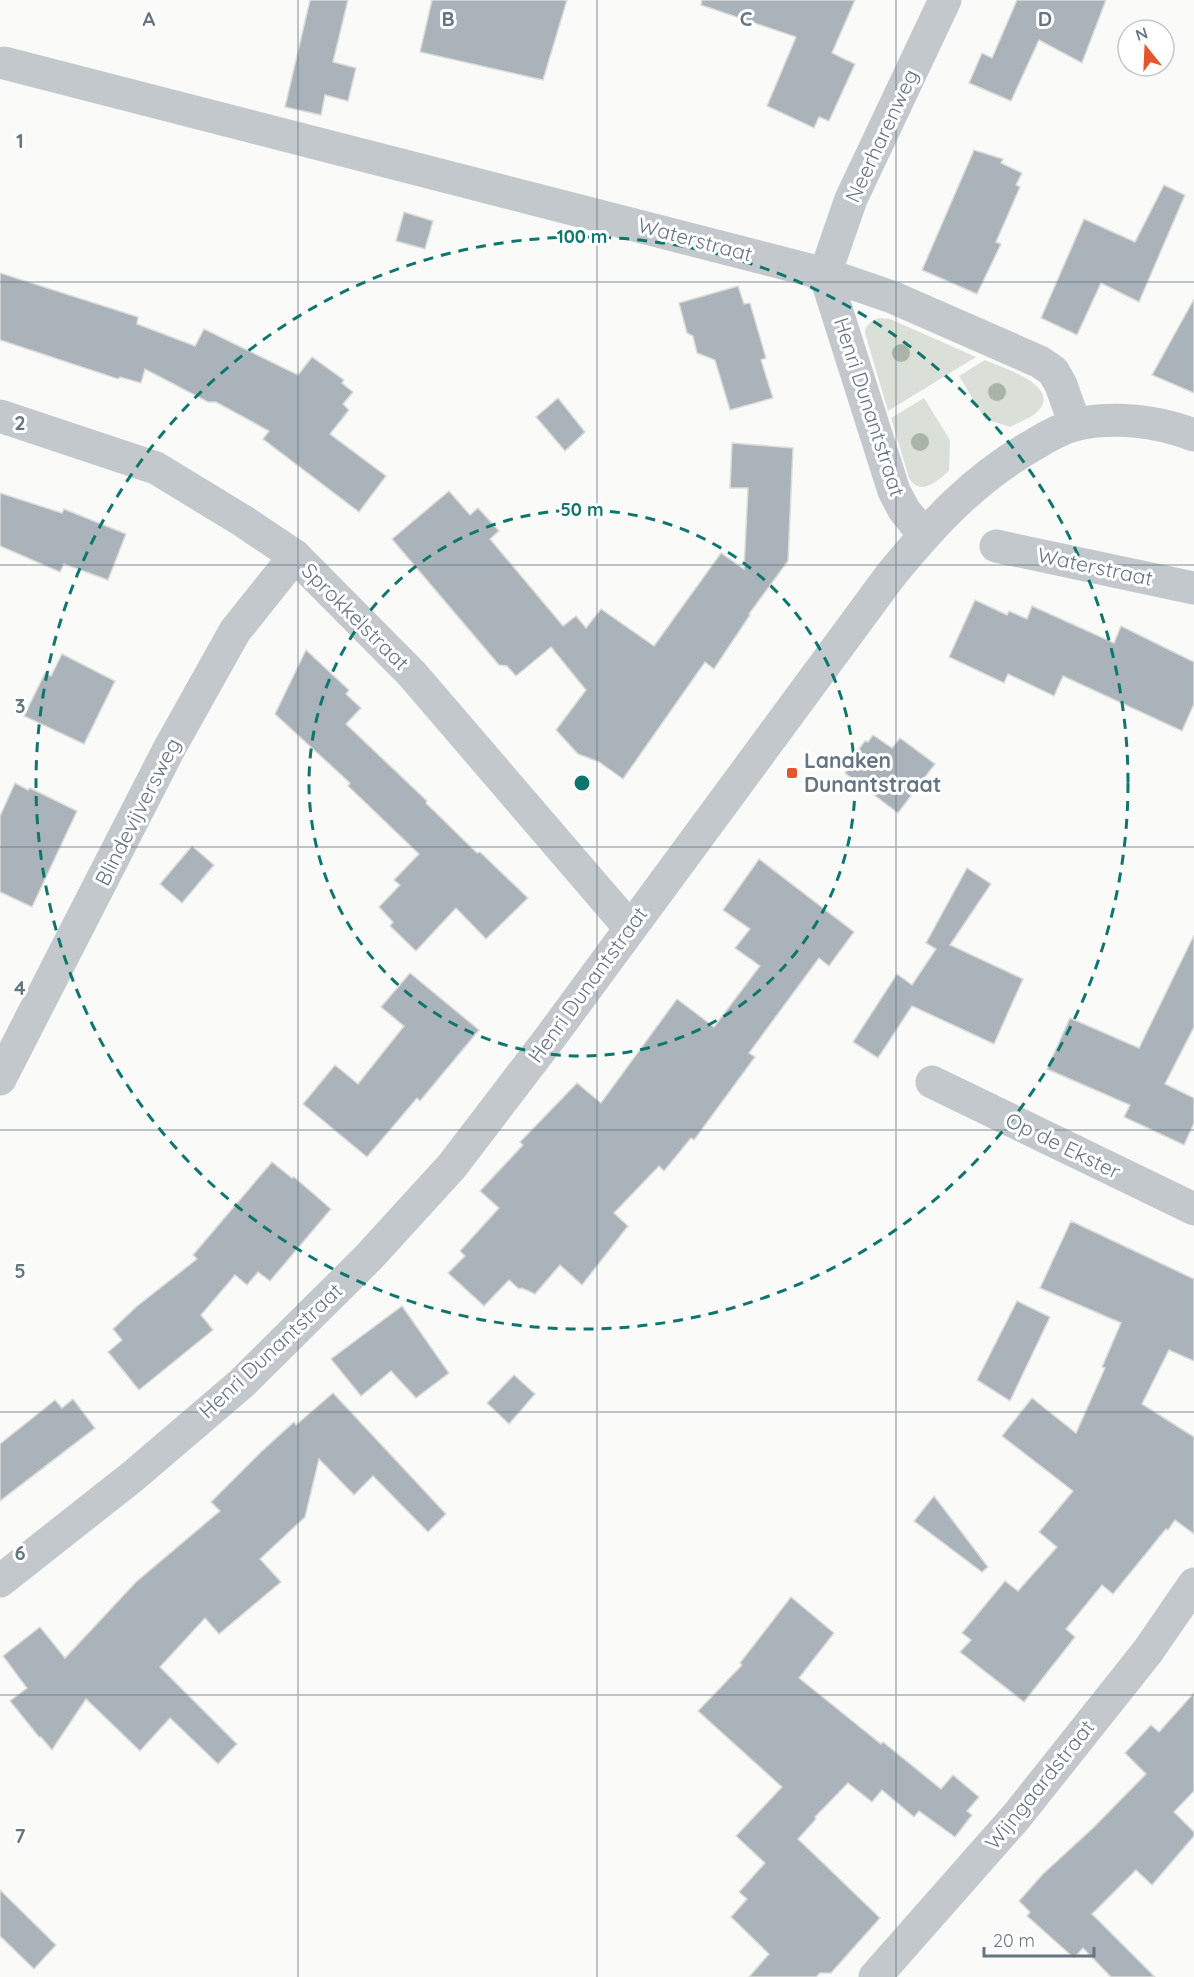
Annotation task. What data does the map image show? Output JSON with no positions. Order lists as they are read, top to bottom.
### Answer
{
  "streets": {
    "street": [
      "Neerharenweg",
      "Waterstraat",
      "Henri Dunantstraat",
      "Sprokkelstraat",
      "Blindevijversweg",
      "Op de Ekster",
      "Wijngaardstraat"
    ]
  },
  "crossings": [
    ["Neerharenweg", "Waterstraat"],
    ["Neerharenweg", "Henri Dunantstraat"],
    ["Waterstraat", "Henri Dunantstraat"],
    ["Henri Dunantstraat", "Sprokkelstraat"],
    ["Sprokkelstraat", "Blindevijversweg"]
  ],
  "places": {
    "transit": ["Lanaken Dunantstraat"]
  },
  "scale_bar": "20 m",
  "north": "top",
  "grid": {
    "columns": [
      "A",
      "B",
      "C",
      "D"
    ],
    "rows": [
      "1",
      "2",
      "3",
      "4",
      "5",
      "6",
      "7"
    ]
  },
  "rings": ["100 m", "50 m"]
}
